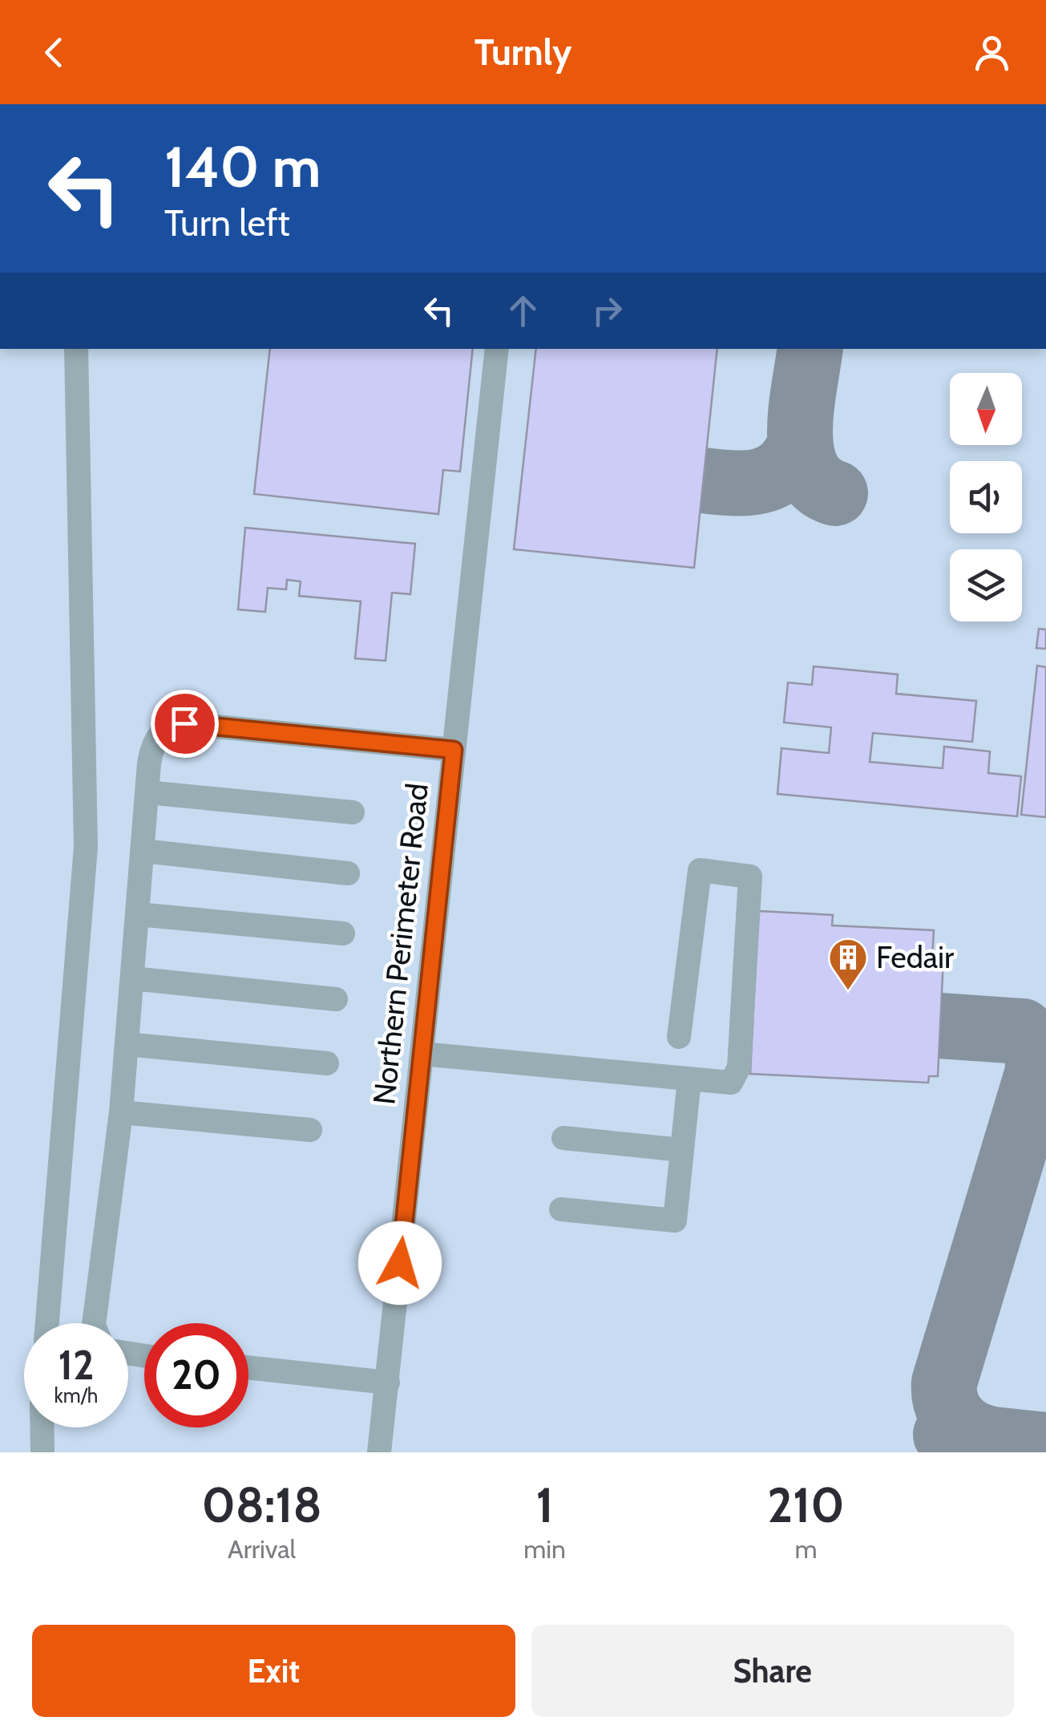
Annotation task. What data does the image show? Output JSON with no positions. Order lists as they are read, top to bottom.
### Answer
{
  "streets": {
    "lane": ["Northern Perimeter Road"]
  },
  "places": {
    "building": ["Fedair"]
  },
  "north": "bottom",
  "page": {
    "header": "Turnly",
    "turn": ["140 m", "Turn left"],
    "speed": "12 km/h",
    "limit": "20",
    "eta": [
      "08:18",
      "Arrival",
      "1",
      "min",
      "210",
      "m"
    ],
    "buttons": ["Exit", "Share"]
  }
}
